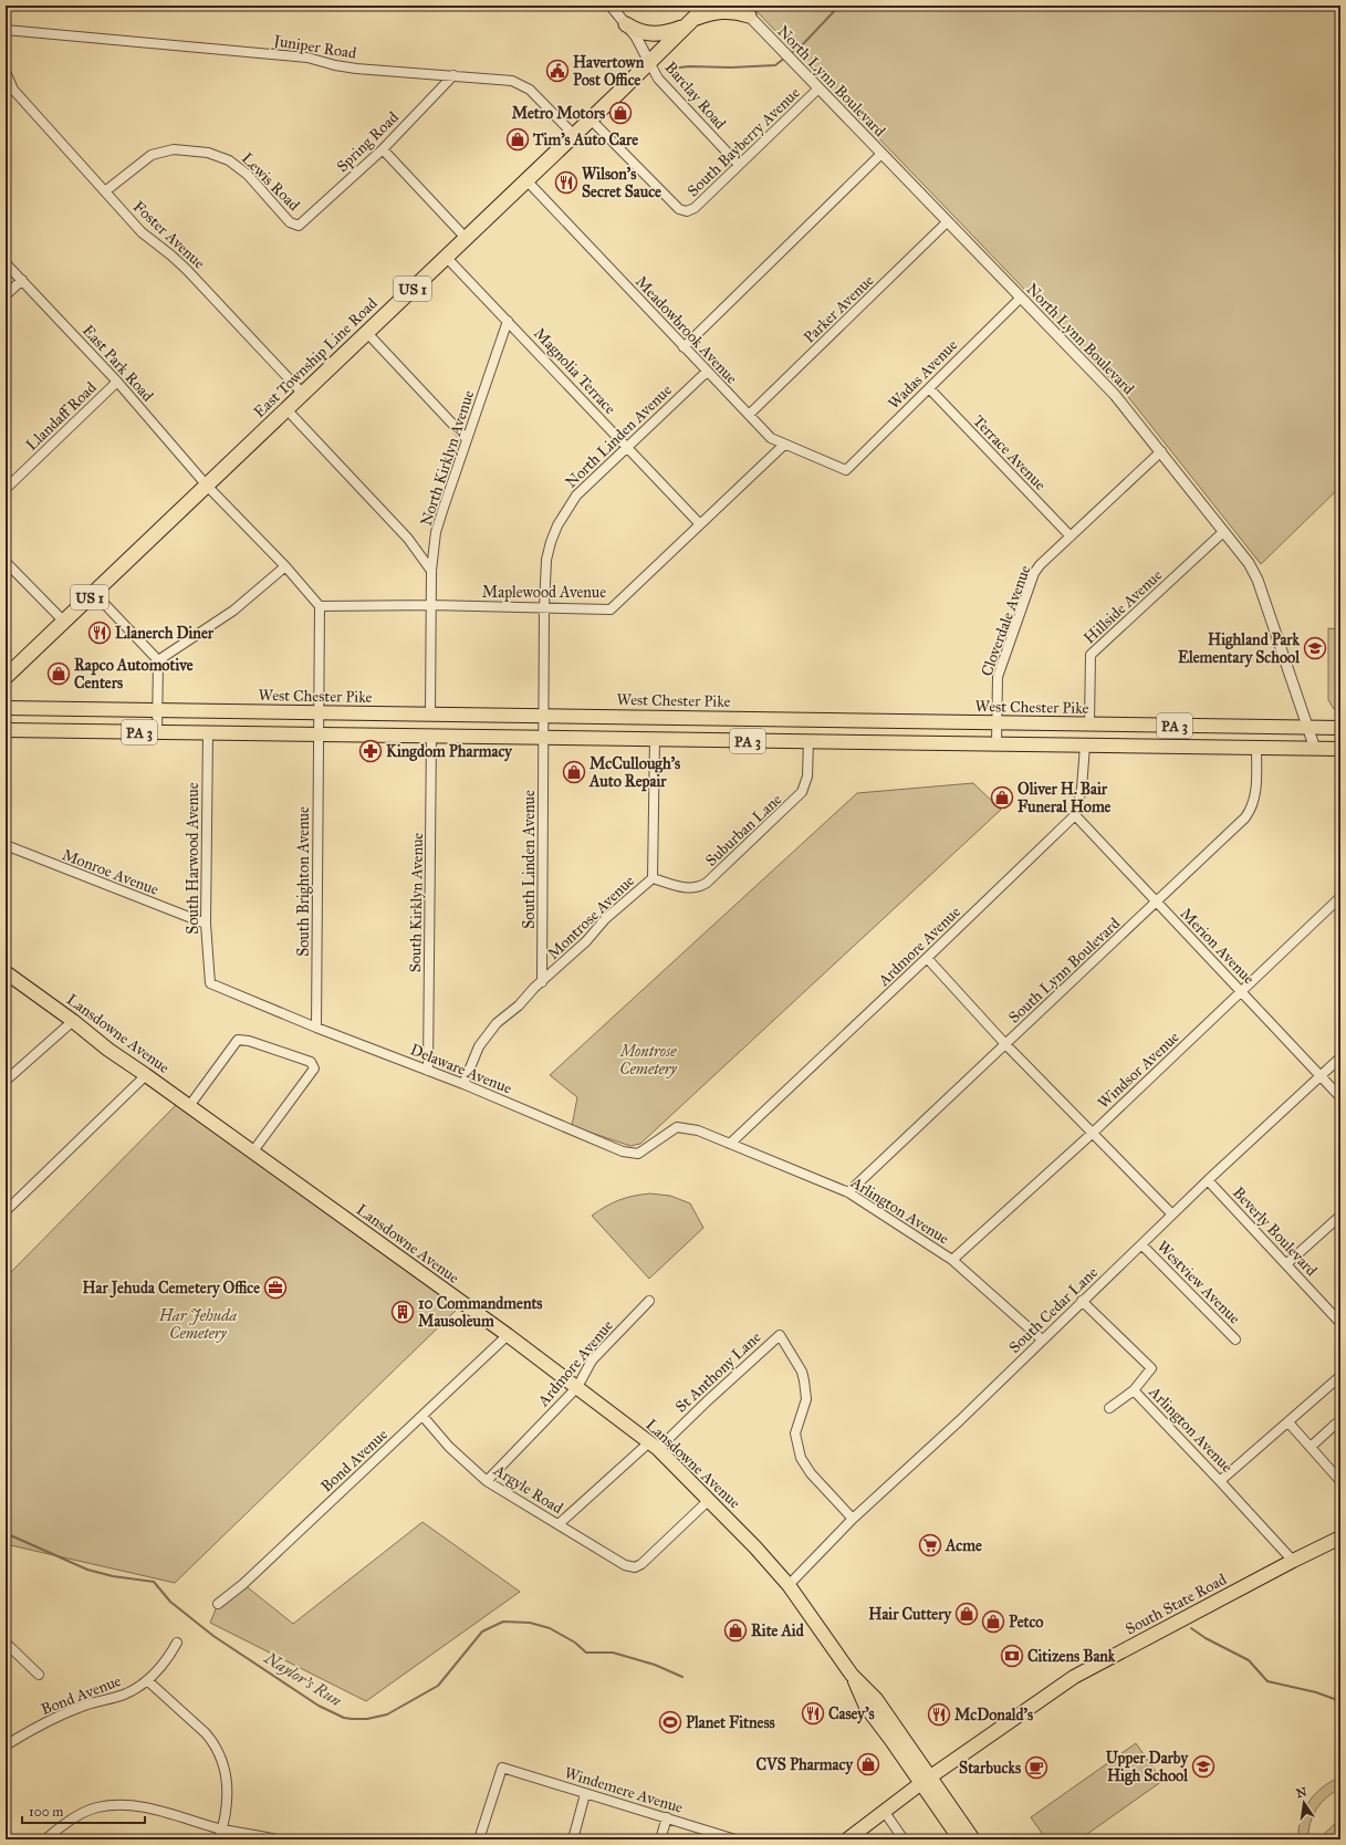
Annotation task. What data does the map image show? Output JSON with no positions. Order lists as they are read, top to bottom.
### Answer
{
  "streets": {
    "highway": ["US 1", "East Township Line Road"],
    "main road": [
      "West Chester Pike",
      "PA 3",
      "Lansdowne Avenue",
      "South State Road"
    ],
    "street": [
      "Juniper Road",
      "North Lynn Boulevard",
      "Barclay Road",
      "Spring Road",
      "South Bayberry Avenue",
      "Lewis Road",
      "Foster Avenue",
      "Parker Avenue",
      "Meadowbrook Avenue",
      "East Park Road",
      "Magnolia Terrace",
      "Wadas Avenue",
      "Llandaff Road",
      "North Linden Avenue",
      "Terrace Avenue",
      "North Kirklyn Avenue",
      "Maplewood Avenue",
      "Hillside Avenue",
      "Cloverdale Avenue",
      "Suburban Lane",
      "South Harwood Avenue",
      "South Linden Avenue",
      "Monroe Avenue",
      "South Brighton Avenue",
      "South Kirklyn Avenue",
      "Montrose Avenue",
      "Ardmore Avenue",
      "Merion Avenue",
      "South Lynn Boulevard",
      "Delaware Avenue",
      "Windsor Avenue",
      "Arlington Avenue",
      "Beverly Boulevard",
      "Westview Avenue",
      "South Cedar Lane",
      "St Anthony Lane",
      "Bond Avenue",
      "Argyle Road",
      "Windemere Avenue"
    ]
  },
  "crossings": [
    ["Juniper Road", "Spring Road"],
    ["Juniper Road", "East Township Line Road"],
    ["North Lynn Boulevard", "South Bayberry Avenue"],
    ["North Lynn Boulevard", "Parker Avenue"],
    ["North Lynn Boulevard", "Wadas Avenue"],
    ["North Lynn Boulevard", "Hillside Avenue"],
    ["North Lynn Boulevard", "Cloverdale Avenue"],
    ["North Lynn Boulevard", "West Chester Pike"],
    ["North Lynn Boulevard", "PA 3"],
    ["Barclay Road", "South Bayberry Avenue"],
    ["Barclay Road", "East Township Line Road"],
    ["Spring Road", "Lewis Road"],
    ["South Bayberry Avenue", "East Township Line Road"],
    ["Lewis Road", "Foster Avenue"],
    ["Foster Avenue", "East Township Line Road"],
    ["Parker Avenue", "Meadowbrook Avenue"],
    ["Meadowbrook Avenue", "East Township Line Road"],
    ["Meadowbrook Avenue", "Wadas Avenue"],
    ["Meadowbrook Avenue", "North Linden Avenue"],
    ["Meadowbrook Avenue", "Maplewood Avenue"],
    ["East Township Line Road", "East Park Road"],
    ["East Township Line Road", "Magnolia Terrace"],
    ["East Park Road", "Llandaff Road"],
    ["East Park Road", "Maplewood Avenue"],
    ["East Park Road", "South Brighton Avenue"],
    ["Magnolia Terrace", "North Linden Avenue"],
    ["Magnolia Terrace", "North Kirklyn Avenue"],
    ["Magnolia Terrace", "Maplewood Avenue"],
    ["Wadas Avenue", "Terrace Avenue"],
    ["North Linden Avenue", "Maplewood Avenue"],
    ["North Linden Avenue", "West Chester Pike"],
    ["North Linden Avenue", "PA 3"],
    ["North Linden Avenue", "South Linden Avenue"],
    ["Terrace Avenue", "Cloverdale Avenue"],
    ["North Kirklyn Avenue", "Maplewood Avenue"],
    ["North Kirklyn Avenue", "West Chester Pike"],
    ["Maplewood Avenue", "South Brighton Avenue"],
    ["Hillside Avenue", "West Chester Pike"],
    ["Cloverdale Avenue", "West Chester Pike"],
    ["Cloverdale Avenue", "PA 3"],
    ["West Chester Pike", "South Brighton Avenue"],
    ["PA 3", "Suburban Lane"],
    ["PA 3", "South Harwood Avenue"],
    ["PA 3", "South Linden Avenue"],
    ["PA 3", "South Brighton Avenue"],
    ["PA 3", "South Kirklyn Avenue"],
    ["PA 3", "Montrose Avenue"],
    ["PA 3", "South Lynn Boulevard"],
    ["Suburban Lane", "Montrose Avenue"],
    ["South Harwood Avenue", "Monroe Avenue"],
    ["South Harwood Avenue", "Delaware Avenue"],
    ["South Linden Avenue", "Montrose Avenue"],
    ["South Brighton Avenue", "Delaware Avenue"],
    ["South Kirklyn Avenue", "Delaware Avenue"],
    ["Montrose Avenue", "Delaware Avenue"],
    ["Ardmore Avenue", "Merion Avenue"],
    ["Ardmore Avenue", "Lansdowne Avenue"],
    ["Ardmore Avenue", "Arlington Avenue"],
    ["Ardmore Avenue", "Argyle Road"],
    ["Merion Avenue", "South Lynn Boulevard"],
    ["Merion Avenue", "Windsor Avenue"],
    ["Merion Avenue", "South Cedar Lane"],
    ["South Lynn Boulevard", "Arlington Avenue"],
    ["Lansdowne Avenue", "South Cedar Lane"],
    ["Lansdowne Avenue", "St Anthony Lane"],
    ["Lansdowne Avenue", "Bond Avenue"],
    ["Lansdowne Avenue", "Argyle Road"],
    ["Lansdowne Avenue", "South State Road"],
    ["Delaware Avenue", "Arlington Avenue"],
    ["Windsor Avenue", "Arlington Avenue"],
    ["Arlington Avenue", "South Cedar Lane"],
    ["Arlington Avenue", "South State Road"],
    ["Beverly Boulevard", "South Cedar Lane"],
    ["Westview Avenue", "South Cedar Lane"],
    ["South Cedar Lane", "St Anthony Lane"],
    ["St Anthony Lane", "Argyle Road"],
    ["Bond Avenue", "Argyle Road"]
  ],
  "water": ["Naylor's Run"],
  "parks": ["Montrose Cemetery", "Har Jehuda Cemetery"],
  "places": {
    "public building": ["Havertown Post Office"],
    "shop": [
      "Metro Motors",
      "Tim's Auto Care",
      "Rapco Automotive Centers",
      "McCullough's Auto Repair",
      "Oliver H. Bair Funeral Home",
      "Hair Cuttery",
      "Petco",
      "Rite Aid",
      "CVS Pharmacy"
    ],
    "restaurant": [
      "Wilson's Secret Sauce",
      "Llanerch Diner",
      "Casey's",
      "McDonald's"
    ],
    "school or university": ["Highland Park Elementary School", "Upper Darby High School"],
    "pharmacy": ["Kingdom Pharmacy"],
    "office": ["Har Jehuda Cemetery Office"],
    "building": ["10 Commandments Mausoleum"],
    "supermarket": ["Acme"],
    "bank": ["Citizens Bank"],
    "sports": ["Planet Fitness"],
    "cafe": ["Starbucks"]
  },
  "scale_bar": "100 m",
  "north": "top"
}
